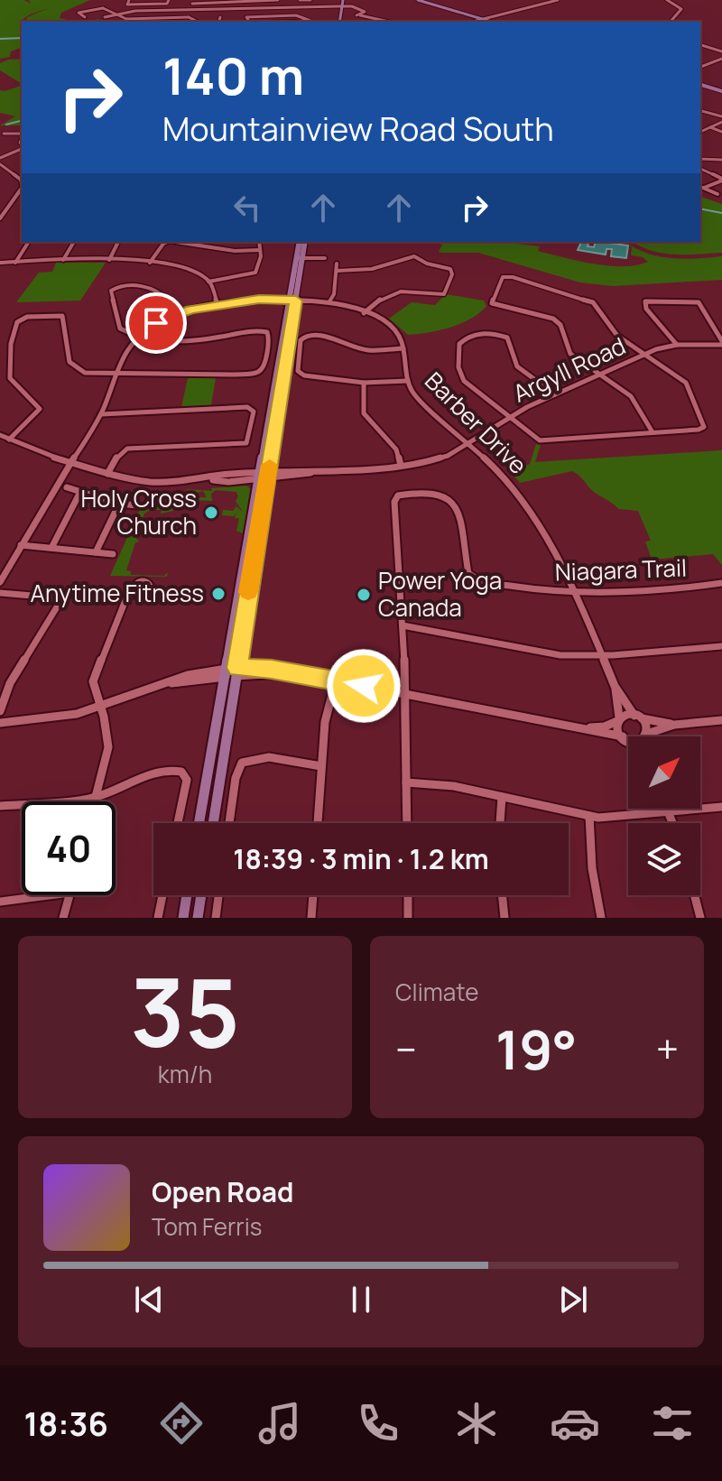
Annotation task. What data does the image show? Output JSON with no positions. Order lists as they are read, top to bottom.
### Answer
{
  "streets": {
    "street": ["Argyll Road", "Barber Drive", "Niagara Trail"]
  },
  "crossings": [
    ["Argyll Road", "Barber Drive"],
    ["Barber Drive", "Niagara Trail"]
  ],
  "places": ["Holy Cross Church", "Anytime Fitness", "Power Yoga Canada"],
  "north": "top right",
  "page": {
    "turn": ["140 m", "Mountainview Road South"],
    "limit": "40",
    "trip": "18:39 · 3 min · 1.2 km",
    "tile": [
      ["35", "km/h"],
      "Climate"
    ],
    "heat": ["−", "19°", "+"],
    "song": ["Open Road", "Tom Ferris"],
    "tabs": "18:36"
  }
}
